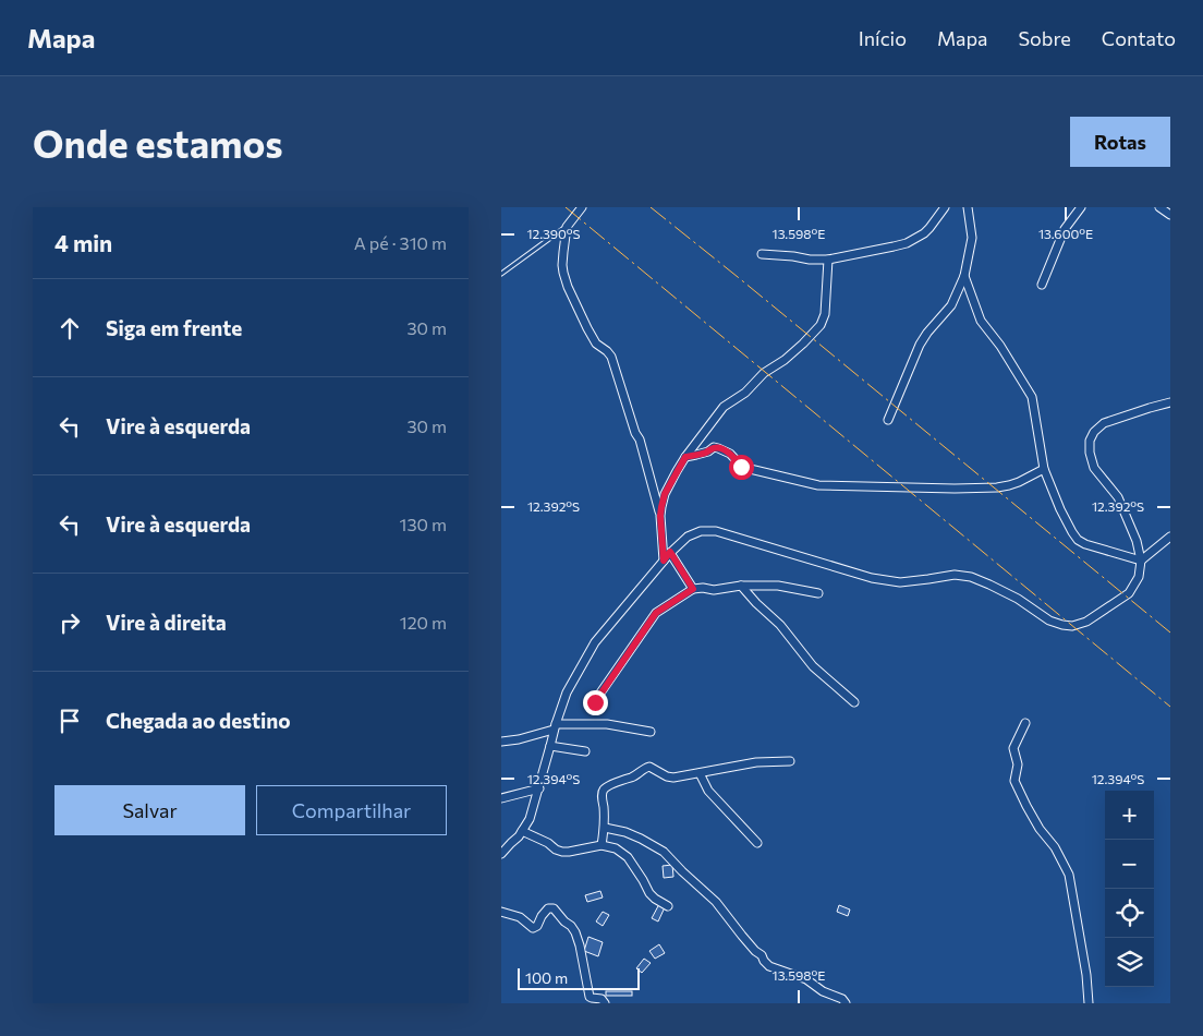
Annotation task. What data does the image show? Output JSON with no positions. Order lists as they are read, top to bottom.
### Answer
{
  "scale_bar": "100 m",
  "page": {
    "header": "Mapa",
    "nav": [
      "Início",
      "Mapa",
      "Sobre",
      "Contato"
    ],
    "buttons": [
      "Rotas",
      ["Salvar", "Compartilhar"]
    ],
    "title": "Onde estamos",
    "heading": ["4 min", "A pé · 310 m"],
    "list": [
      ["Siga em frente", "30 m"],
      ["Vire à esquerda", "30 m"],
      ["Vire à esquerda", "130 m"],
      ["Vire à direita", "120 m"],
      "Chegada ao destino"
    ],
    "map_buttons": ["+", "−"],
    "scale": "100 m"
  },
  "coordinates": [
    "13.598°E",
    "13.600°E",
    "12.390°S",
    "12.392°S",
    "12.394°S"
  ]
}
